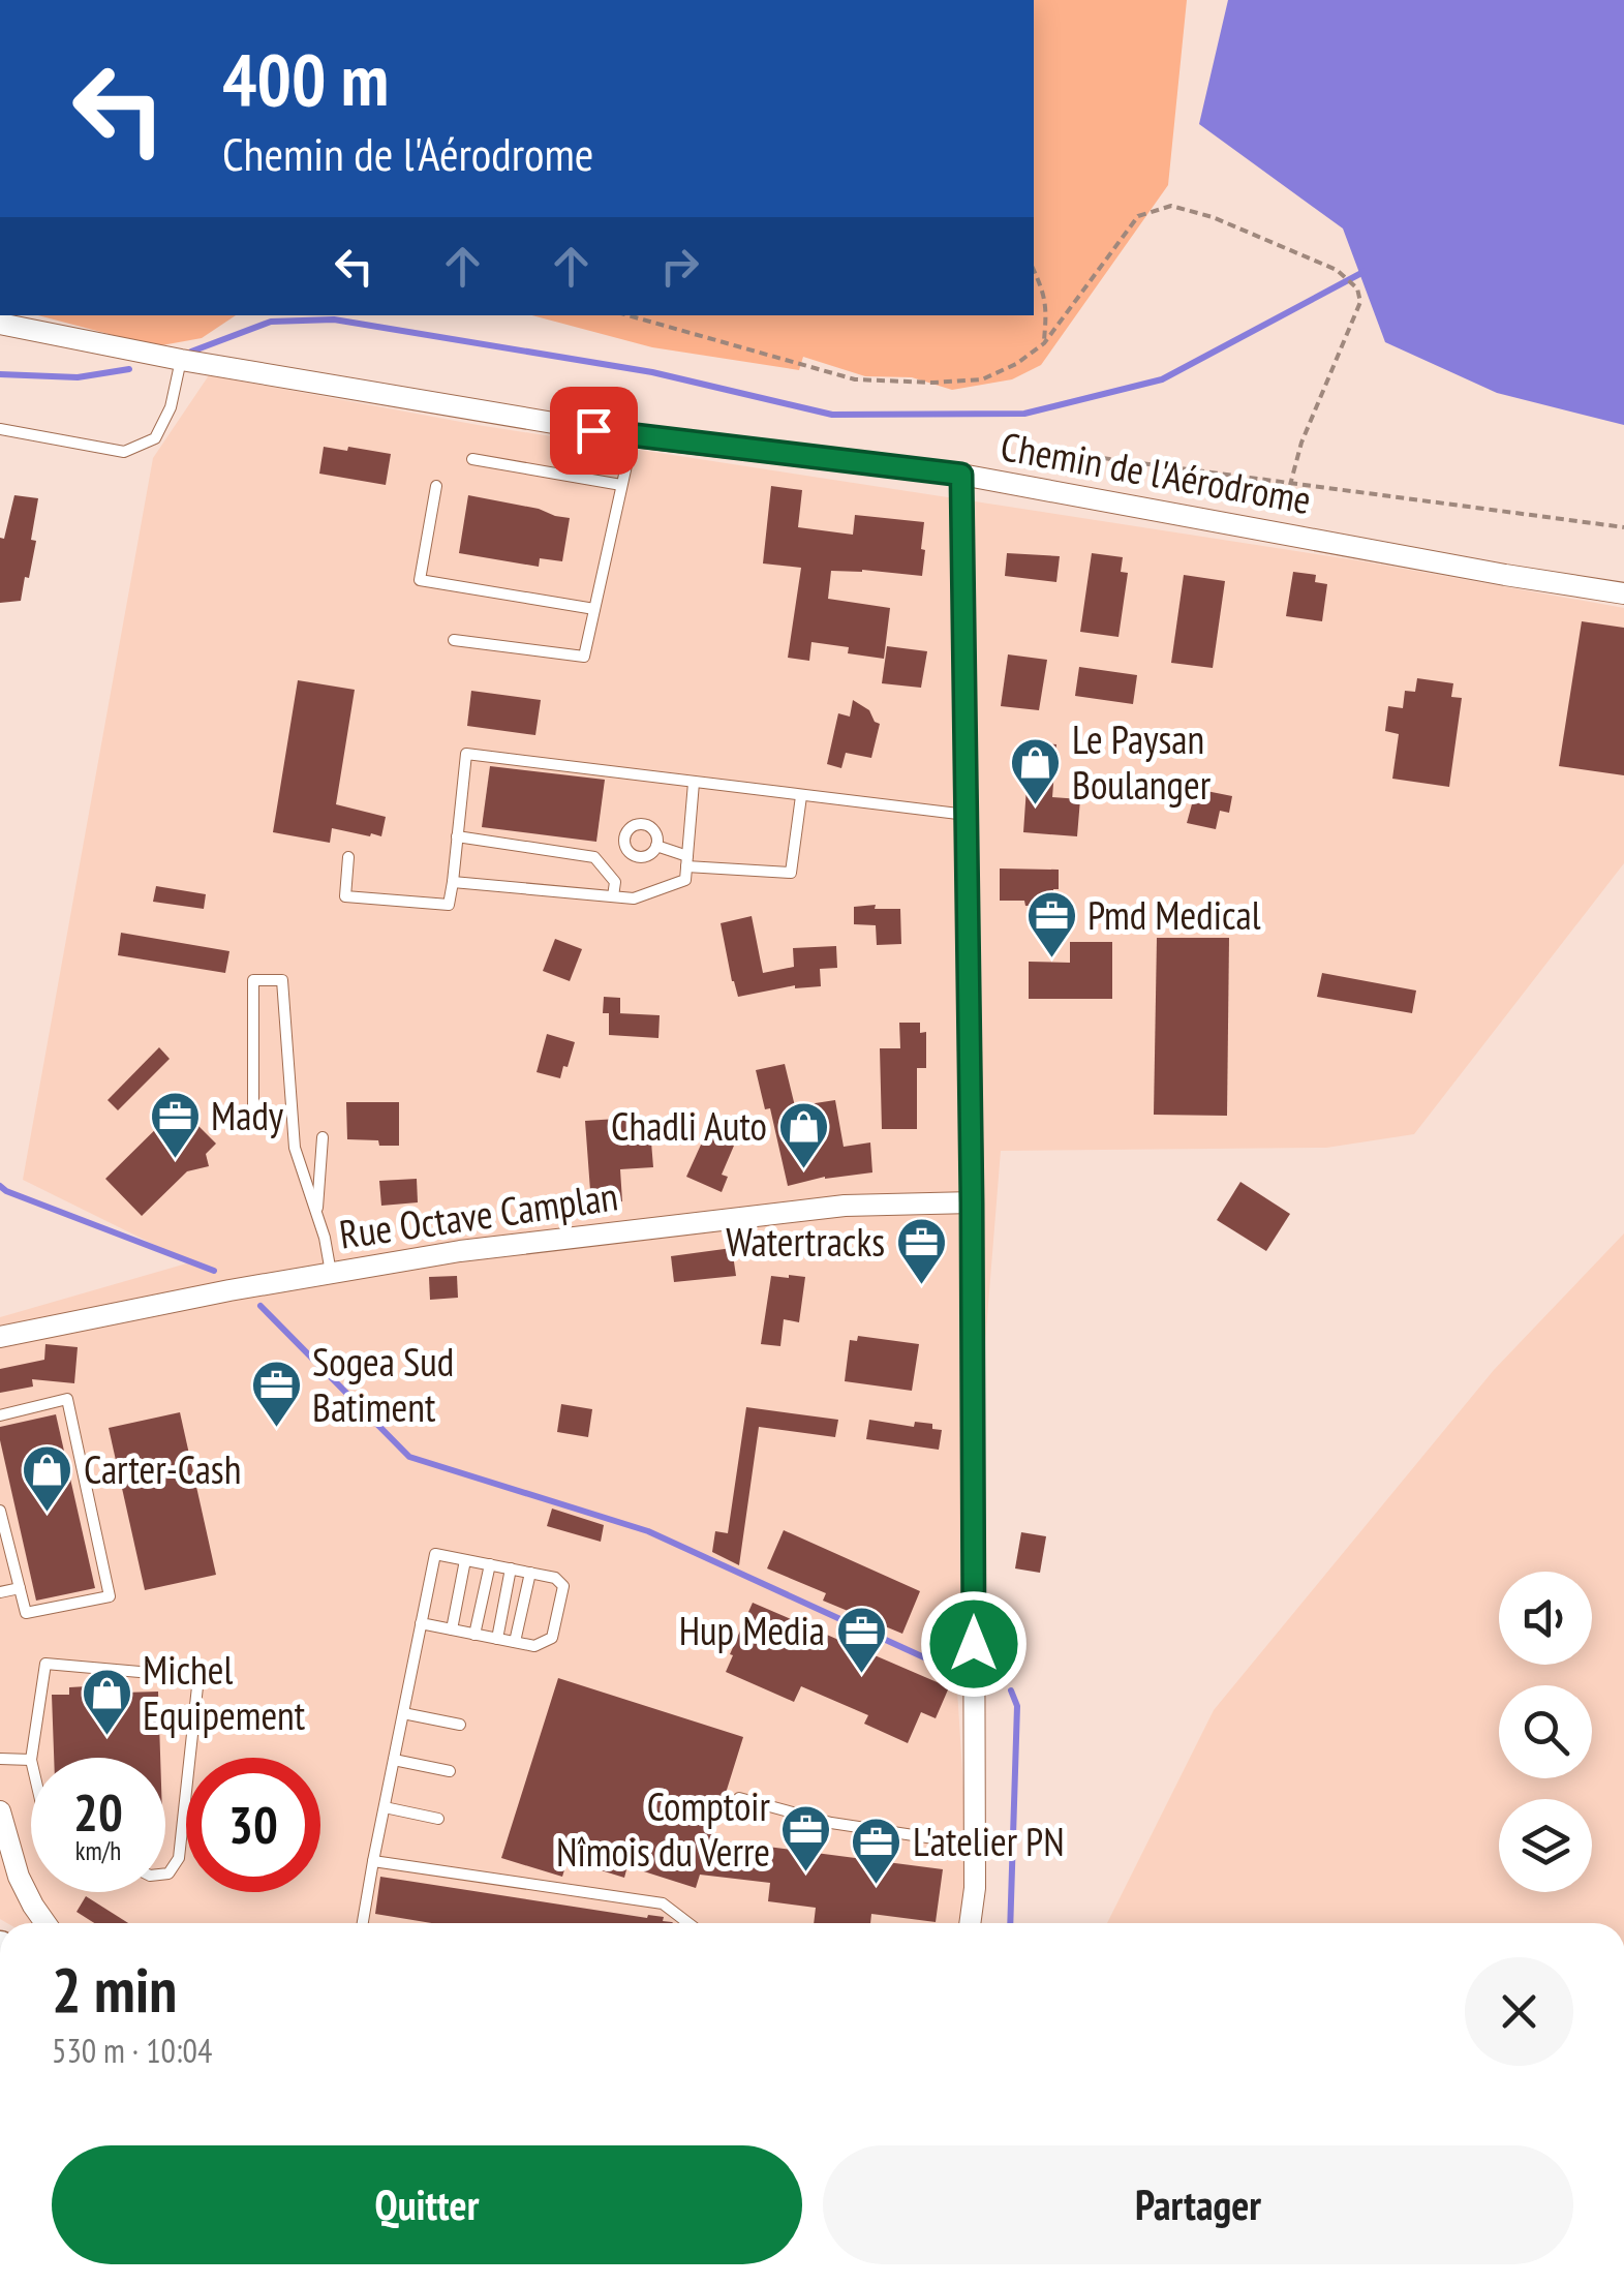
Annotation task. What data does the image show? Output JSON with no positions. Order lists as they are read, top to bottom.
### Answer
{
  "streets": {
    "street": ["Chemin de l'Aérodrome", "Rue Octave Camplan"]
  },
  "places": {
    "shop": [
      "Le Paysan Boulanger",
      "Chadli Auto",
      "Carter-Cash",
      "Michel Equipement"
    ],
    "office": [
      "Pmd Medical",
      "Mady",
      "Watertracks",
      "Sogea Sud Batiment",
      "Hup Media",
      "Comptoir Nîmois du Verre",
      "L'atelier PN"
    ]
  },
  "page": {
    "turn": ["400 m", "Chemin de l'Aérodrome"],
    "speed": "20 km/h",
    "limit": "30",
    "heading": ["2 min", "530 m · 10:04"],
    "buttons": ["Quitter", "Partager"]
  }
}
